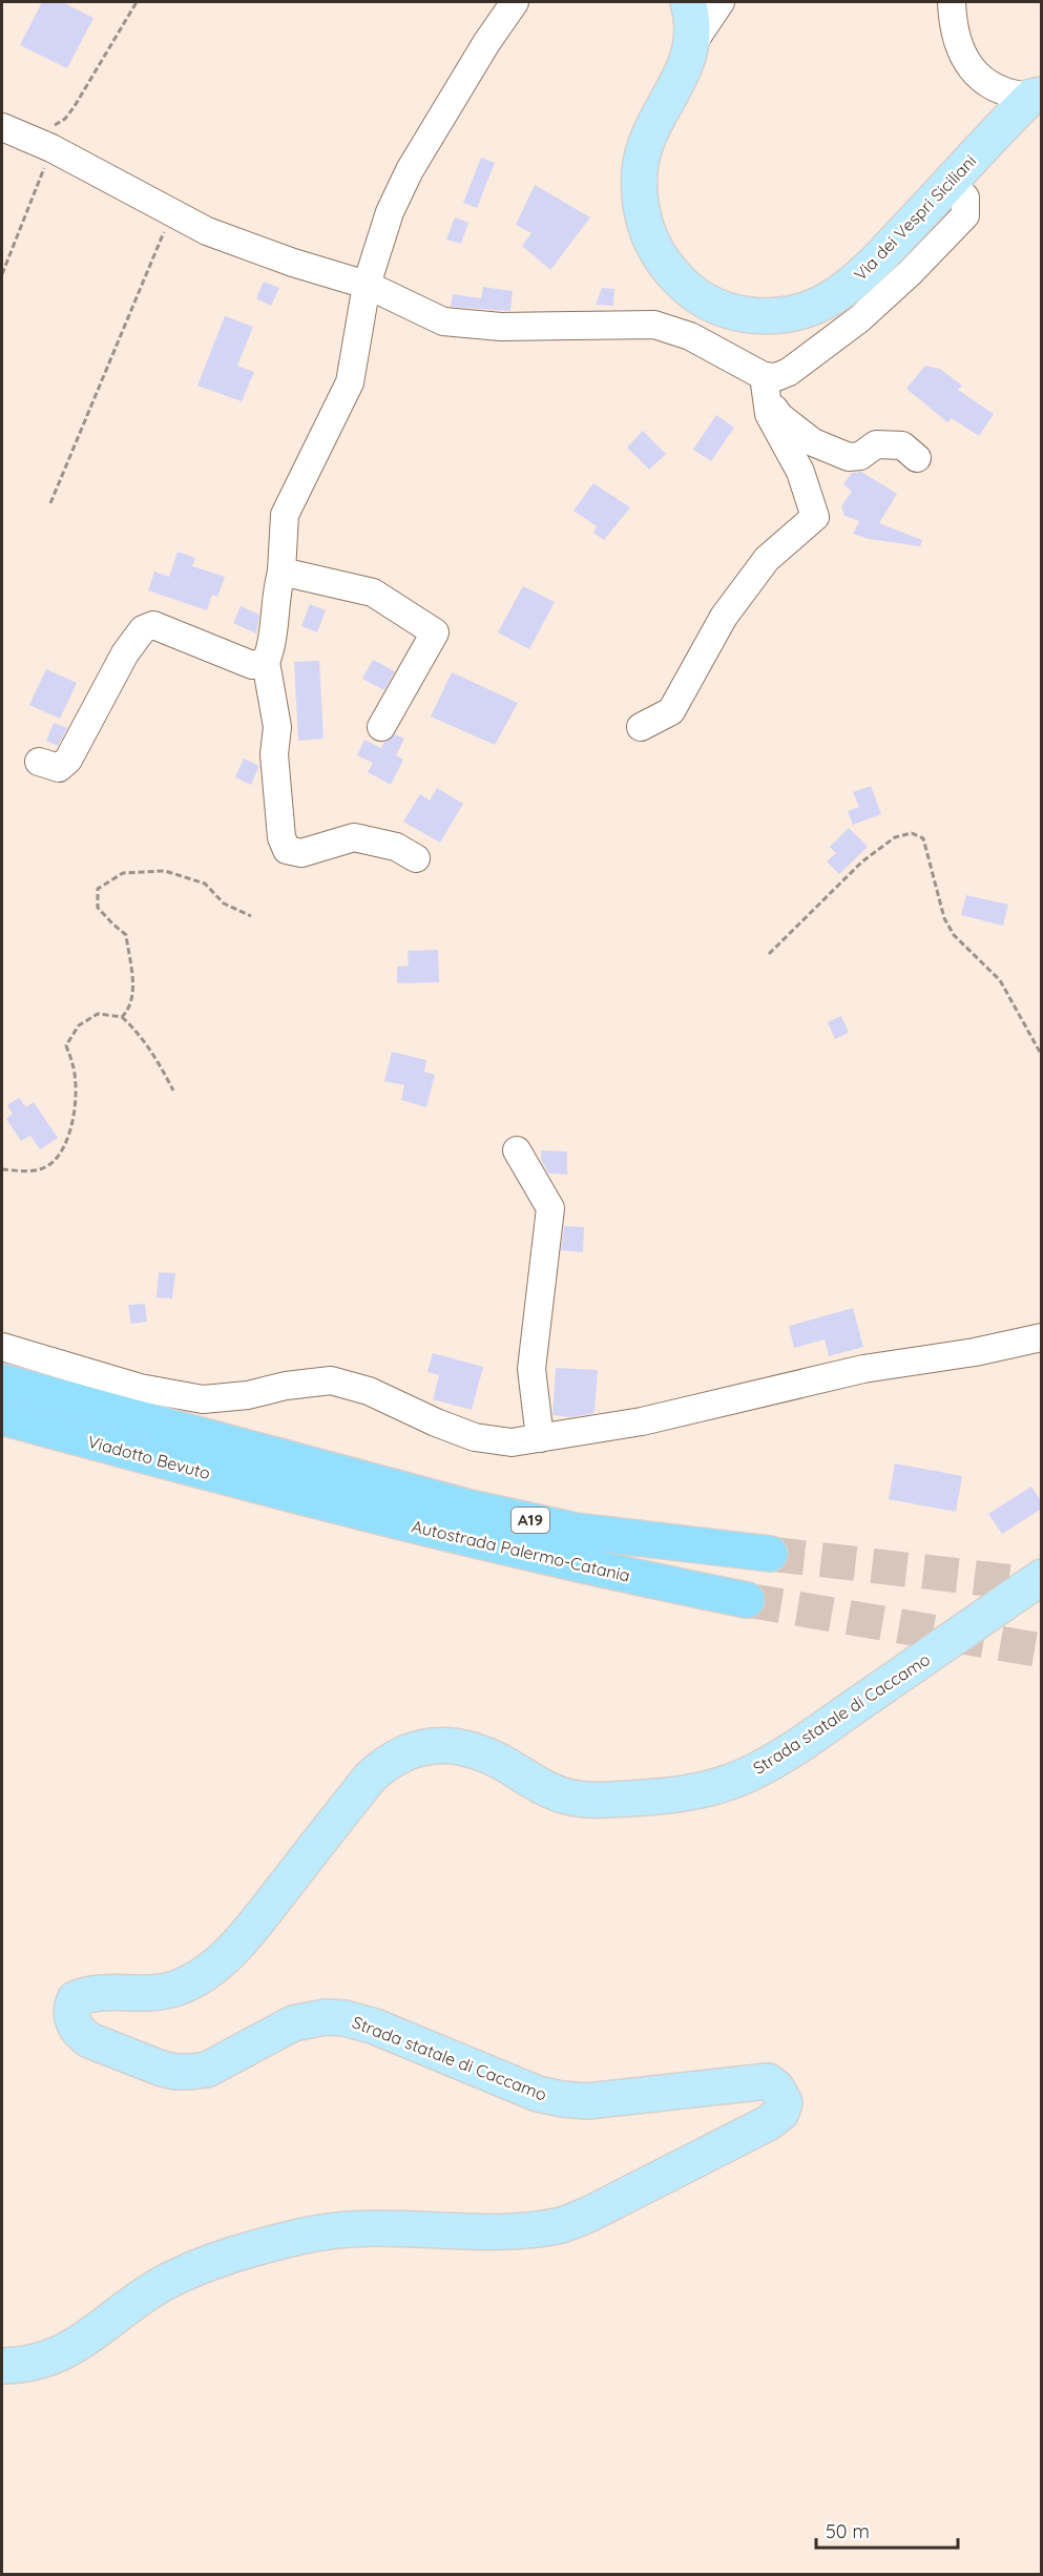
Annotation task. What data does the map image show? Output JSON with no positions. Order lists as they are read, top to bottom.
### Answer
{
  "streets": {
    "highway": ["Viadotto Bevuto", "A19", "Autostrada Palermo-Catania"],
    "main road": ["Via dei Vespri Siciliani", "Strada statale di Caccamo"]
  },
  "crossings": [
    ["Viadotto Bevuto", "Autostrada Palermo-Catania"]
  ],
  "scale_bar": "50 m"
}
